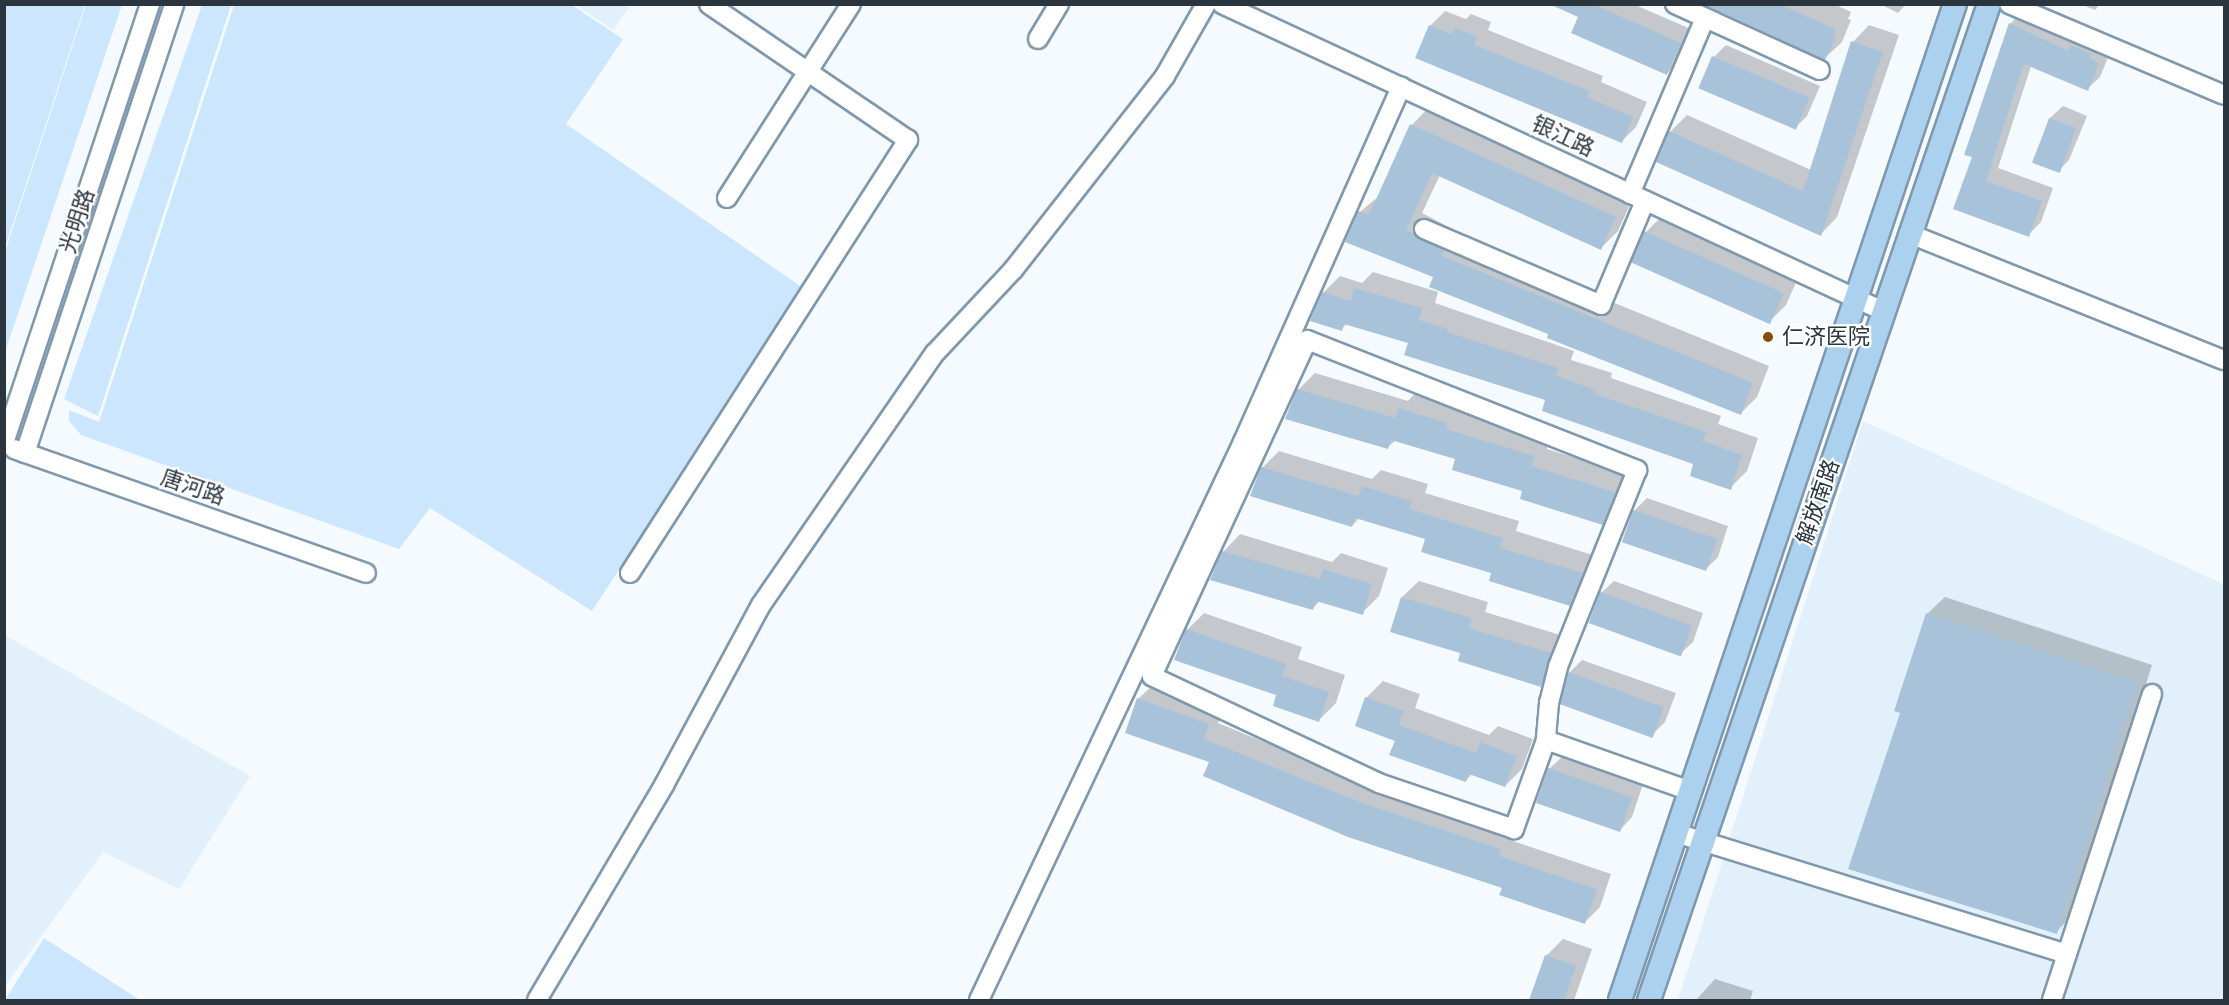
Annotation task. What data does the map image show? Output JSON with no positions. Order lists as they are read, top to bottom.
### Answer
{
  "streets": {
    "main road": ["解放南路"],
    "street": ["银江路", "光明路", "唐河路"]
  },
  "crossings": [
    ["银江路", "解放南路"],
    ["光明路", "唐河路"]
  ],
  "places": ["仁济医院"]
}
